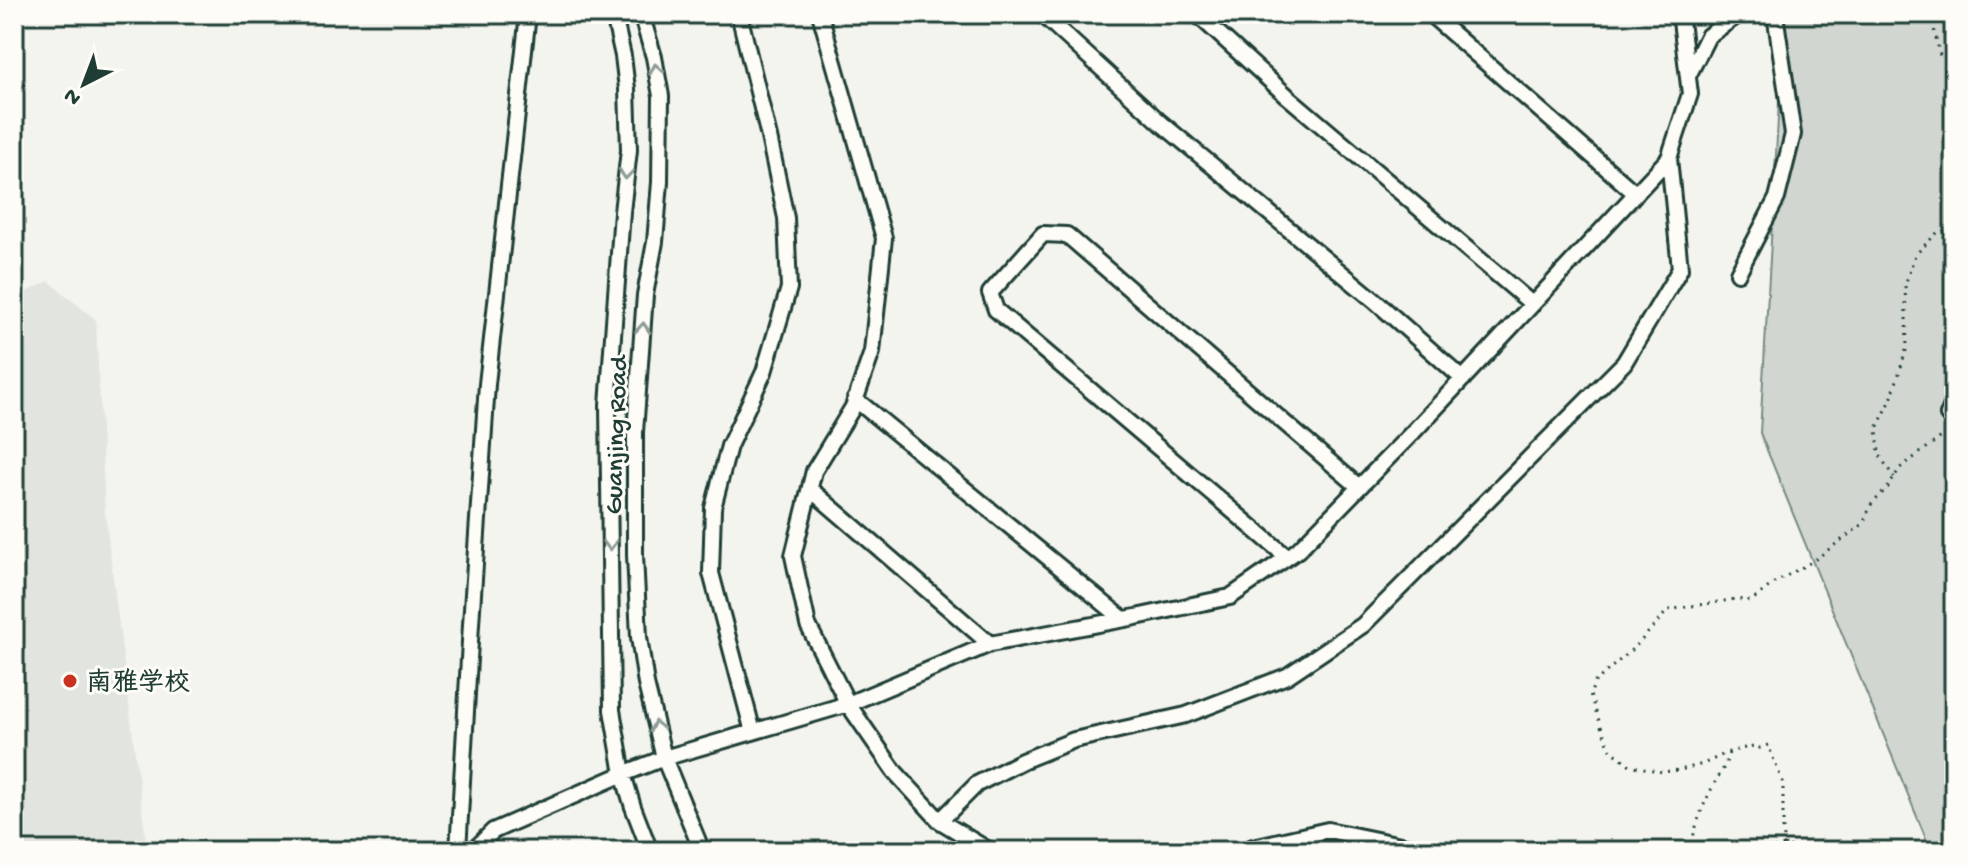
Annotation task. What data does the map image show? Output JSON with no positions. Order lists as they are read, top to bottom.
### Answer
{
  "streets": {
    "street": ["Guanjing Road"]
  },
  "places": ["南雅学校"],
  "north": "bottom left"
}
